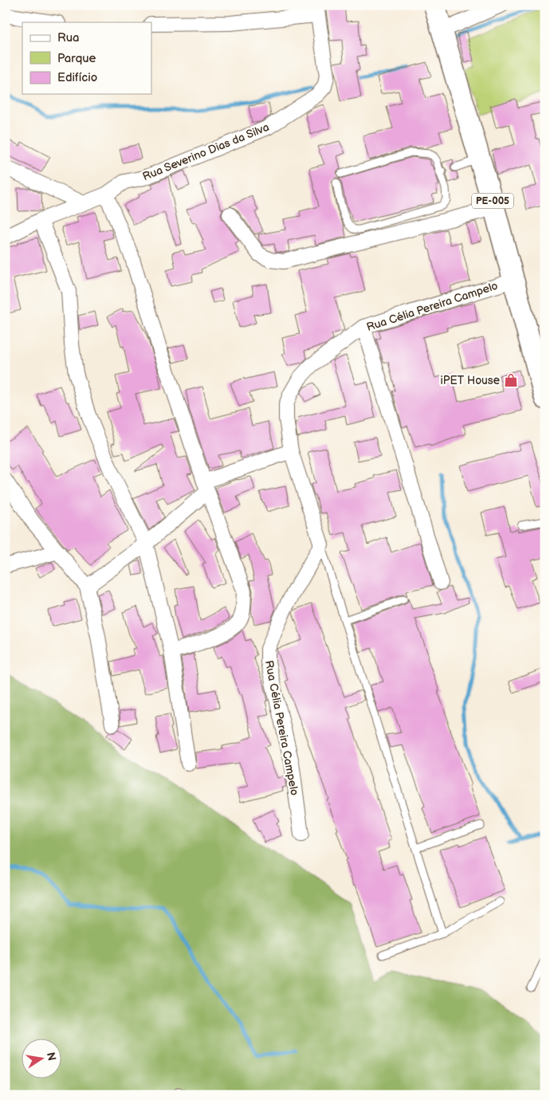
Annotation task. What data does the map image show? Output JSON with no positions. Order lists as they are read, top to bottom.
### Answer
{
  "streets": {
    "main road": ["PE-005"],
    "street": ["Rua Severino Dias da Silva", "Rua Célia Pereira Campelo"]
  },
  "crossings": [
    ["PE-005", "Rua Célia Pereira Campelo"]
  ],
  "places": {
    "shop": ["iPET House"]
  },
  "legend": ["Rua", "Parque", "Edifício"],
  "north": "right"
}
